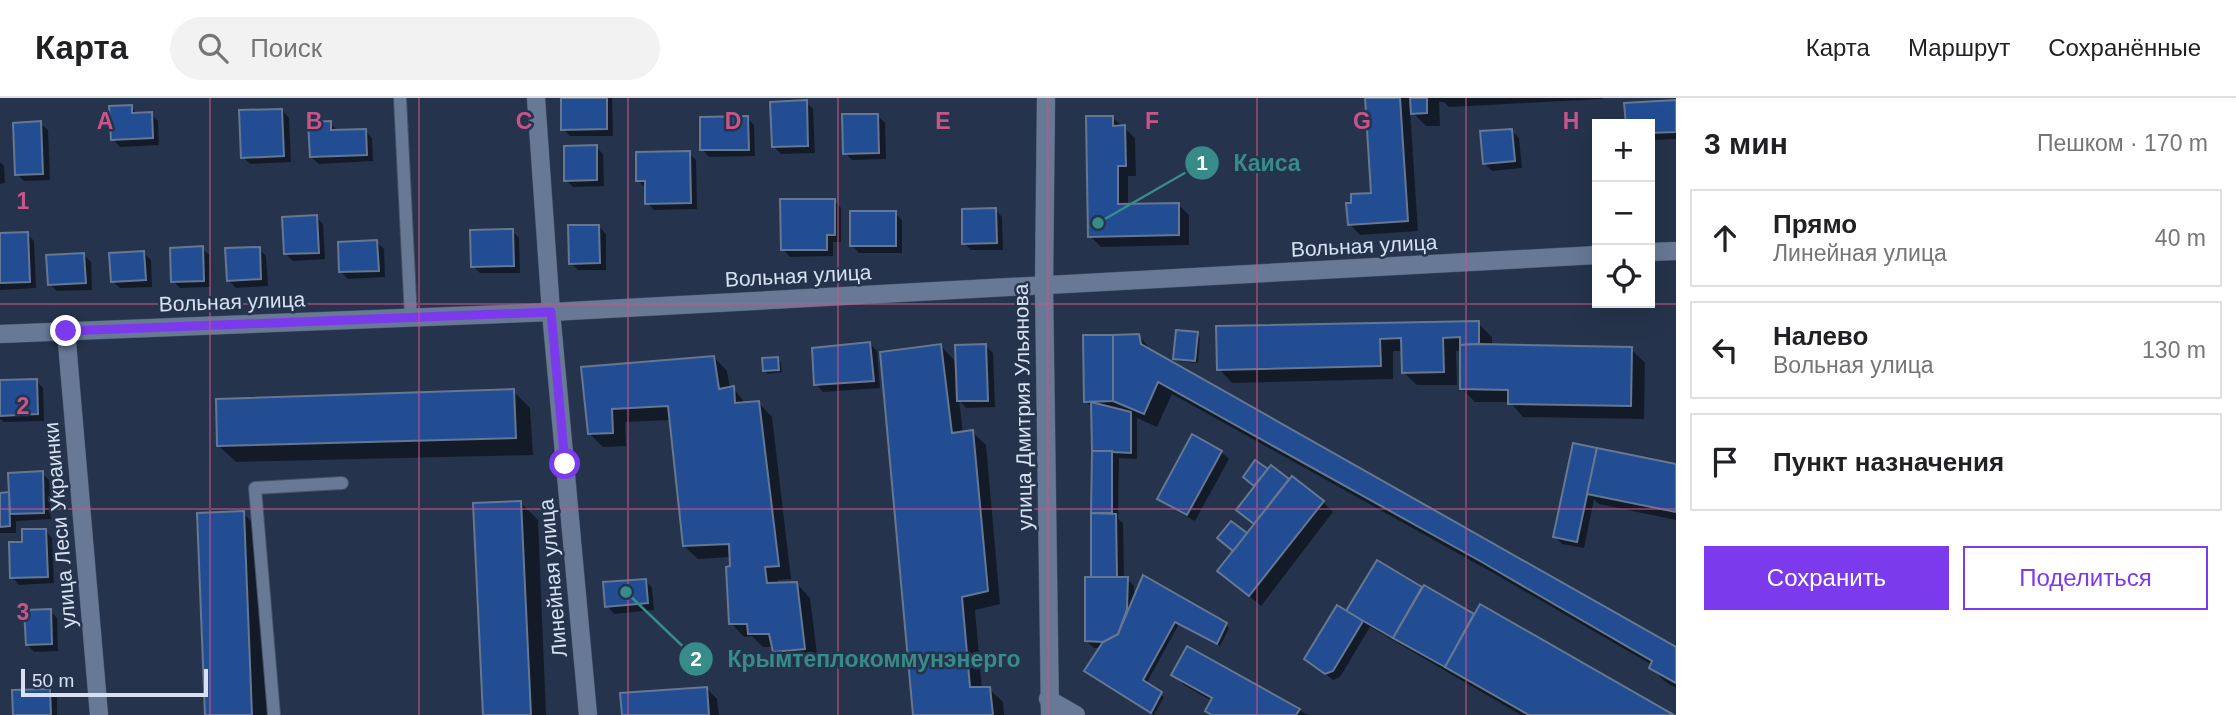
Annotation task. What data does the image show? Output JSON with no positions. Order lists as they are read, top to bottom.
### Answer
{
  "streets": {
    "street": [
      "Вольная улица",
      "улица Дмитрия Ульянова",
      "улица Леси Украинки",
      "Линейная улица"
    ]
  },
  "crossings": [
    ["Вольная улица", "улица Дмитрия Ульянова"],
    ["Вольная улица", "улица Леси Украинки"],
    ["Вольная улица", "Линейная улица"]
  ],
  "places": ["Каиса", "Крымтеплокоммунэнерго"],
  "scale_bar": "50 m",
  "page": {
    "header": "Карта",
    "search": "Поиск",
    "nav": ["Карта", "Маршрут", "Сохранённые"],
    "heading": ["3 мин", "Пешком · 170 m"],
    "map_buttons": ["+", "−"],
    "list": [
      ["Прямо", "Линейная улица", "40 m"],
      ["Налево", "Вольная улица", "130 m"],
      "Пункт назначения"
    ],
    "buttons": ["Сохранить", "Поделиться"],
    "scale": "50 m"
  },
  "grid": {
    "columns": [
      "A",
      "B",
      "C",
      "D",
      "E",
      "F",
      "G",
      "H"
    ],
    "rows": ["1", "2", "3"]
  }
}
